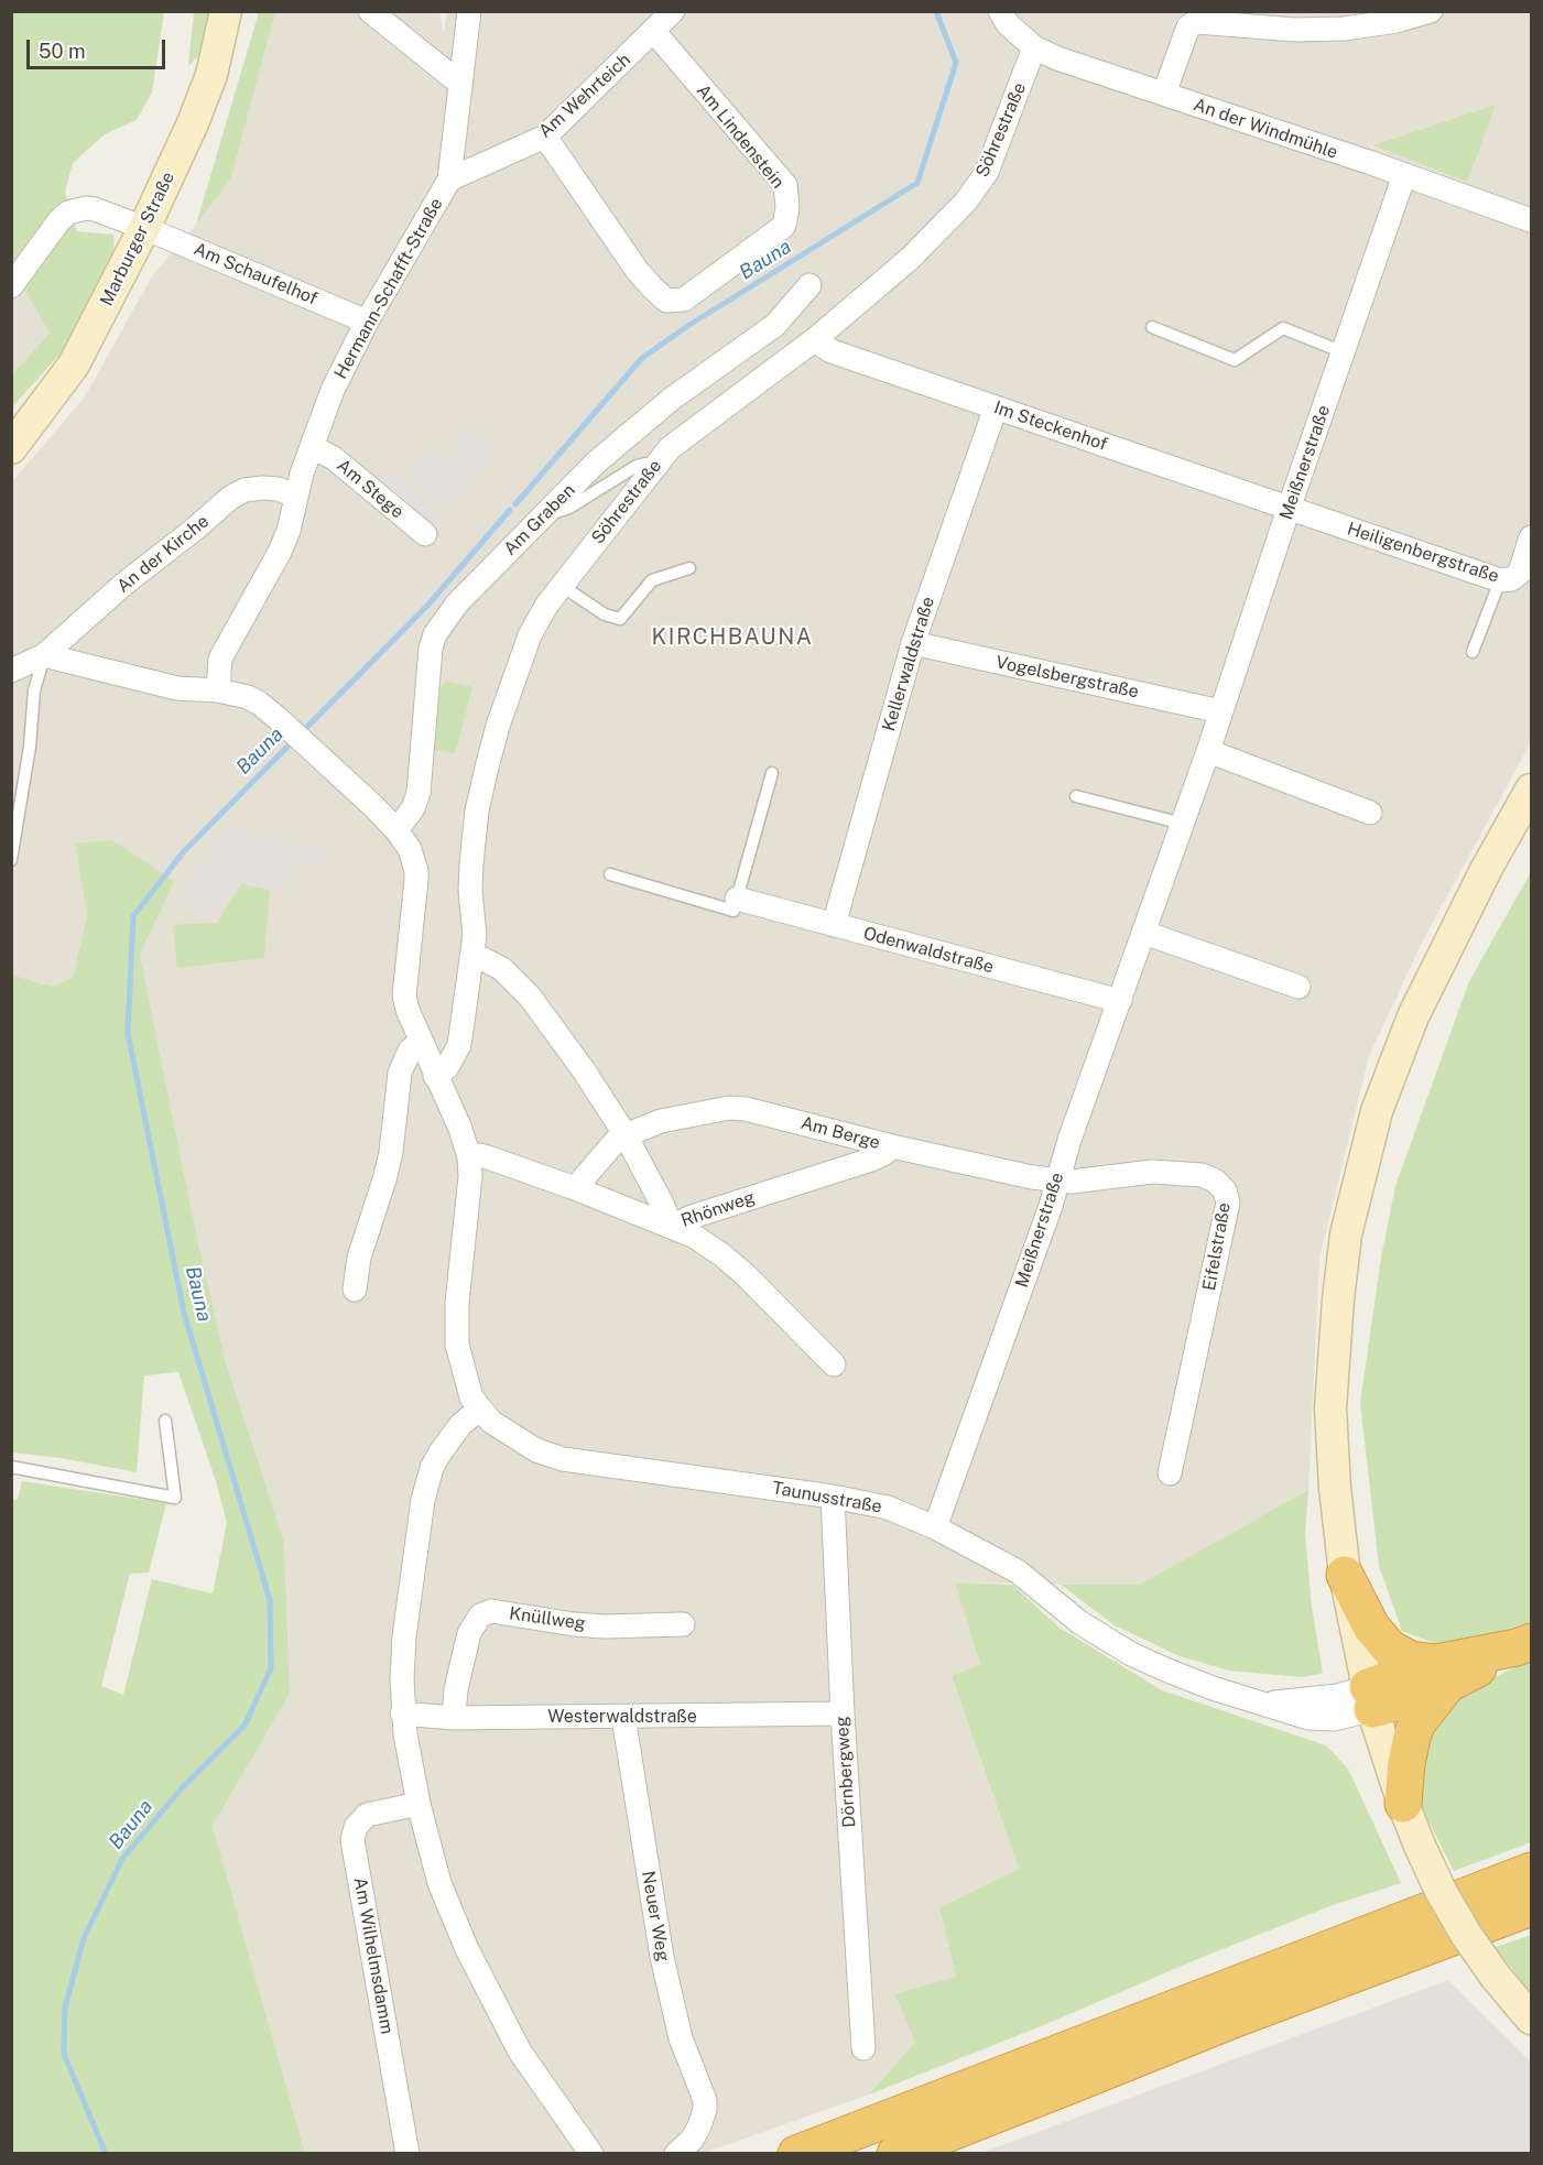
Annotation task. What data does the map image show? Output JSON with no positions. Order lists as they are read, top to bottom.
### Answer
{
  "streets": {
    "main road": ["Marburger Straße"],
    "street": [
      "Am Wehrteich",
      "An der Windmühle",
      "Söhrestraße",
      "Am Lindenstein",
      "Am Schaufelhof",
      "Hermann-Schafft-Straße",
      "Im Steckenhof",
      "Meißnerstraße",
      "Am Stege",
      "Am Graben",
      "Heiligenbergstraße",
      "An der Kirche",
      "Kellerwaldstraße",
      "Vogelsbergstraße",
      "Odenwaldstraße",
      "Am Berge",
      "Rhönweg",
      "Eifelstraße",
      "Taunusstraße",
      "Knüllweg",
      "Westerwaldstraße",
      "Dörnbergweg",
      "Neuer Weg",
      "Am Wilhelmsdamm"
    ]
  },
  "crossings": [
    ["Am Wehrteich", "Am Lindenstein"],
    ["Am Wehrteich", "Hermann-Schafft-Straße"],
    ["An der Windmühle", "Söhrestraße"],
    ["An der Windmühle", "Meißnerstraße"],
    ["Söhrestraße", "Im Steckenhof"],
    ["Marburger Straße", "Am Schaufelhof"],
    ["Am Schaufelhof", "Hermann-Schafft-Straße"],
    ["Hermann-Schafft-Straße", "Am Stege"],
    ["Hermann-Schafft-Straße", "An der Kirche"],
    ["Im Steckenhof", "Meißnerstraße"],
    ["Im Steckenhof", "Heiligenbergstraße"],
    ["Im Steckenhof", "Kellerwaldstraße"],
    ["Meißnerstraße", "Heiligenbergstraße"],
    ["Meißnerstraße", "Vogelsbergstraße"],
    ["Meißnerstraße", "Odenwaldstraße"],
    ["Meißnerstraße", "Am Berge"],
    ["Meißnerstraße", "Eifelstraße"],
    ["Meißnerstraße", "Taunusstraße"],
    ["Kellerwaldstraße", "Vogelsbergstraße"],
    ["Kellerwaldstraße", "Odenwaldstraße"],
    ["Am Berge", "Rhönweg"],
    ["Am Berge", "Eifelstraße"],
    ["Taunusstraße", "Dörnbergweg"],
    ["Knüllweg", "Westerwaldstraße"],
    ["Westerwaldstraße", "Dörnbergweg"],
    ["Westerwaldstraße", "Neuer Weg"]
  ],
  "districts": ["KIRCHBAUNA"],
  "water": ["Bauna"],
  "scale_bar": "50 m"
}
